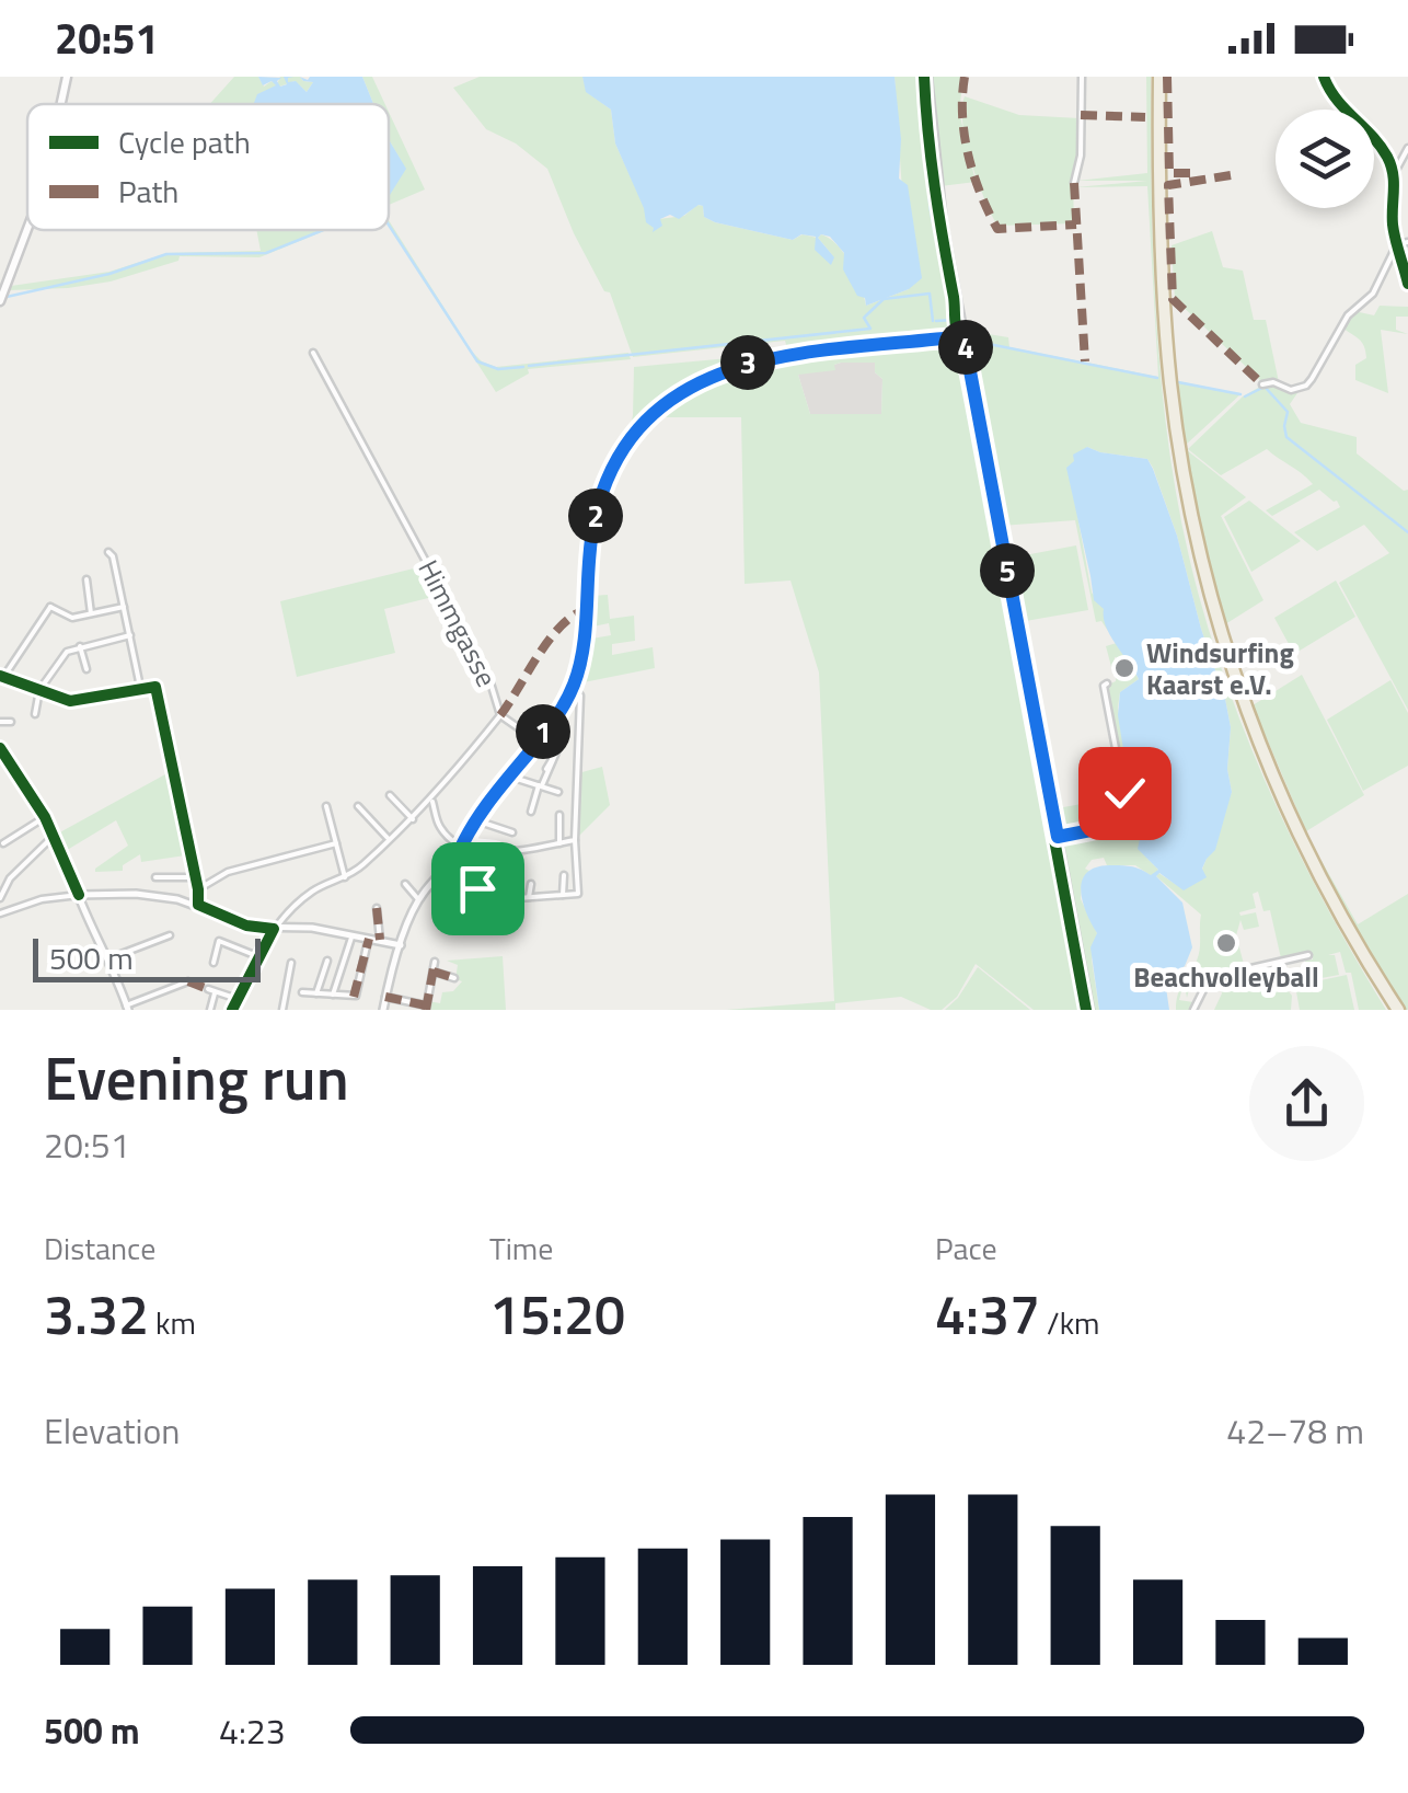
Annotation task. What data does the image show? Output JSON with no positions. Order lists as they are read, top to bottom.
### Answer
{
  "streets": {
    "street": ["Himmgasse"]
  },
  "places": ["Windsurfing Kaarst e.V.", "Beachvolleyball"],
  "legend": ["Cycle path", "Path"],
  "scale_bar": "500 m",
  "page": {
    "status": "20:51",
    "pins": [
      "4",
      "3",
      "2",
      "5",
      "1"
    ],
    "scale": "500 m",
    "heading": ["Evening run", "20:51"],
    "stats": [
      ["Distance", "3.32 km"],
      ["Time", "15:20"],
      ["Pace", "4:37 /km"]
    ],
    "chart": ["Elevation", "42–78 m"],
    "list": [
      {
        "name": "500 m",
        "note": "4:23"
      }
    ]
  }
}
